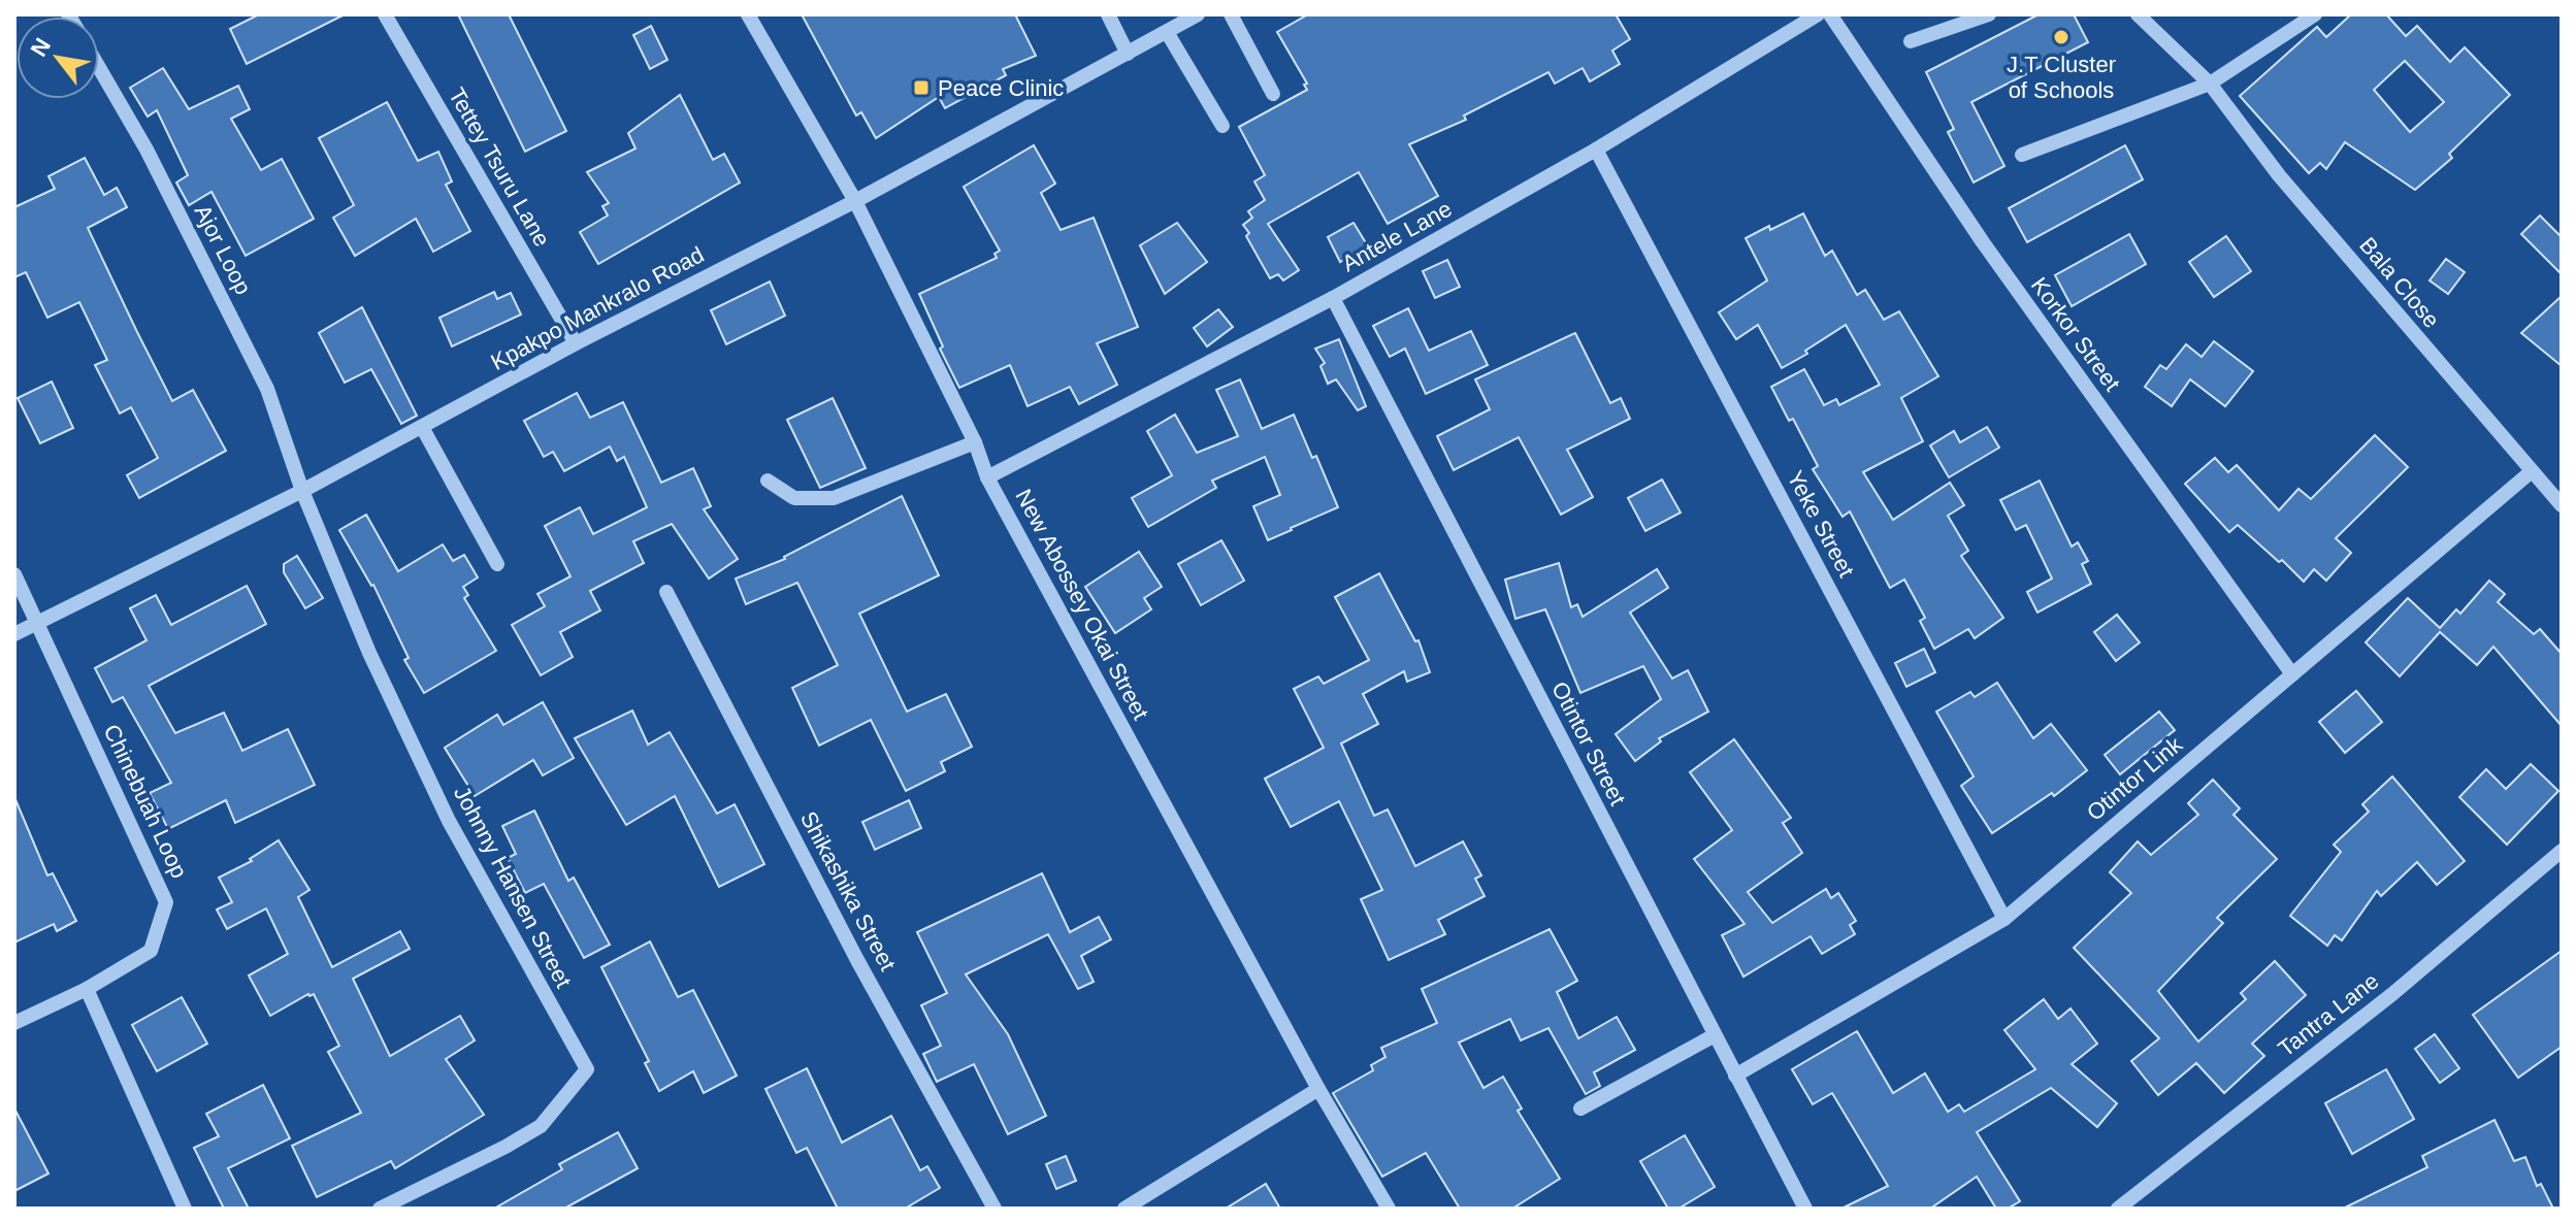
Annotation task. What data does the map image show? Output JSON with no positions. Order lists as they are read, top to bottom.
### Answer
{
  "streets": {
    "street": [
      "Tettey Tsuru Lane",
      "Antele Lane",
      "Ajor Loop",
      "Bala Close",
      "Kpakpo Mankralo Road",
      "Korkor Street",
      "Yeke Street",
      "New Abossey Okai Street",
      "Otintor Street",
      "Otintor Link",
      "Chinebuah Loop",
      "Johnny Hansen Street",
      "Shikashika Street",
      "Tantra Lane"
    ]
  },
  "crossings": [
    ["Tettey Tsuru Lane", "Kpakpo Mankralo Road"],
    ["Antele Lane", "Yeke Street"],
    ["Antele Lane", "New Abossey Okai Street"],
    ["Antele Lane", "Otintor Street"],
    ["Ajor Loop", "Kpakpo Mankralo Road"],
    ["Ajor Loop", "Johnny Hansen Street"],
    ["Bala Close", "Otintor Link"],
    ["Kpakpo Mankralo Road", "New Abossey Okai Street"],
    ["Kpakpo Mankralo Road", "Chinebuah Loop"],
    ["Kpakpo Mankralo Road", "Johnny Hansen Street"],
    ["Korkor Street", "Otintor Link"],
    ["Yeke Street", "Otintor Link"],
    ["Otintor Street", "Otintor Link"]
  ],
  "places": {
    "other": ["J.T Cluster of Schools"],
    "transit": ["Peace Clinic"]
  },
  "north": "top left"
}
